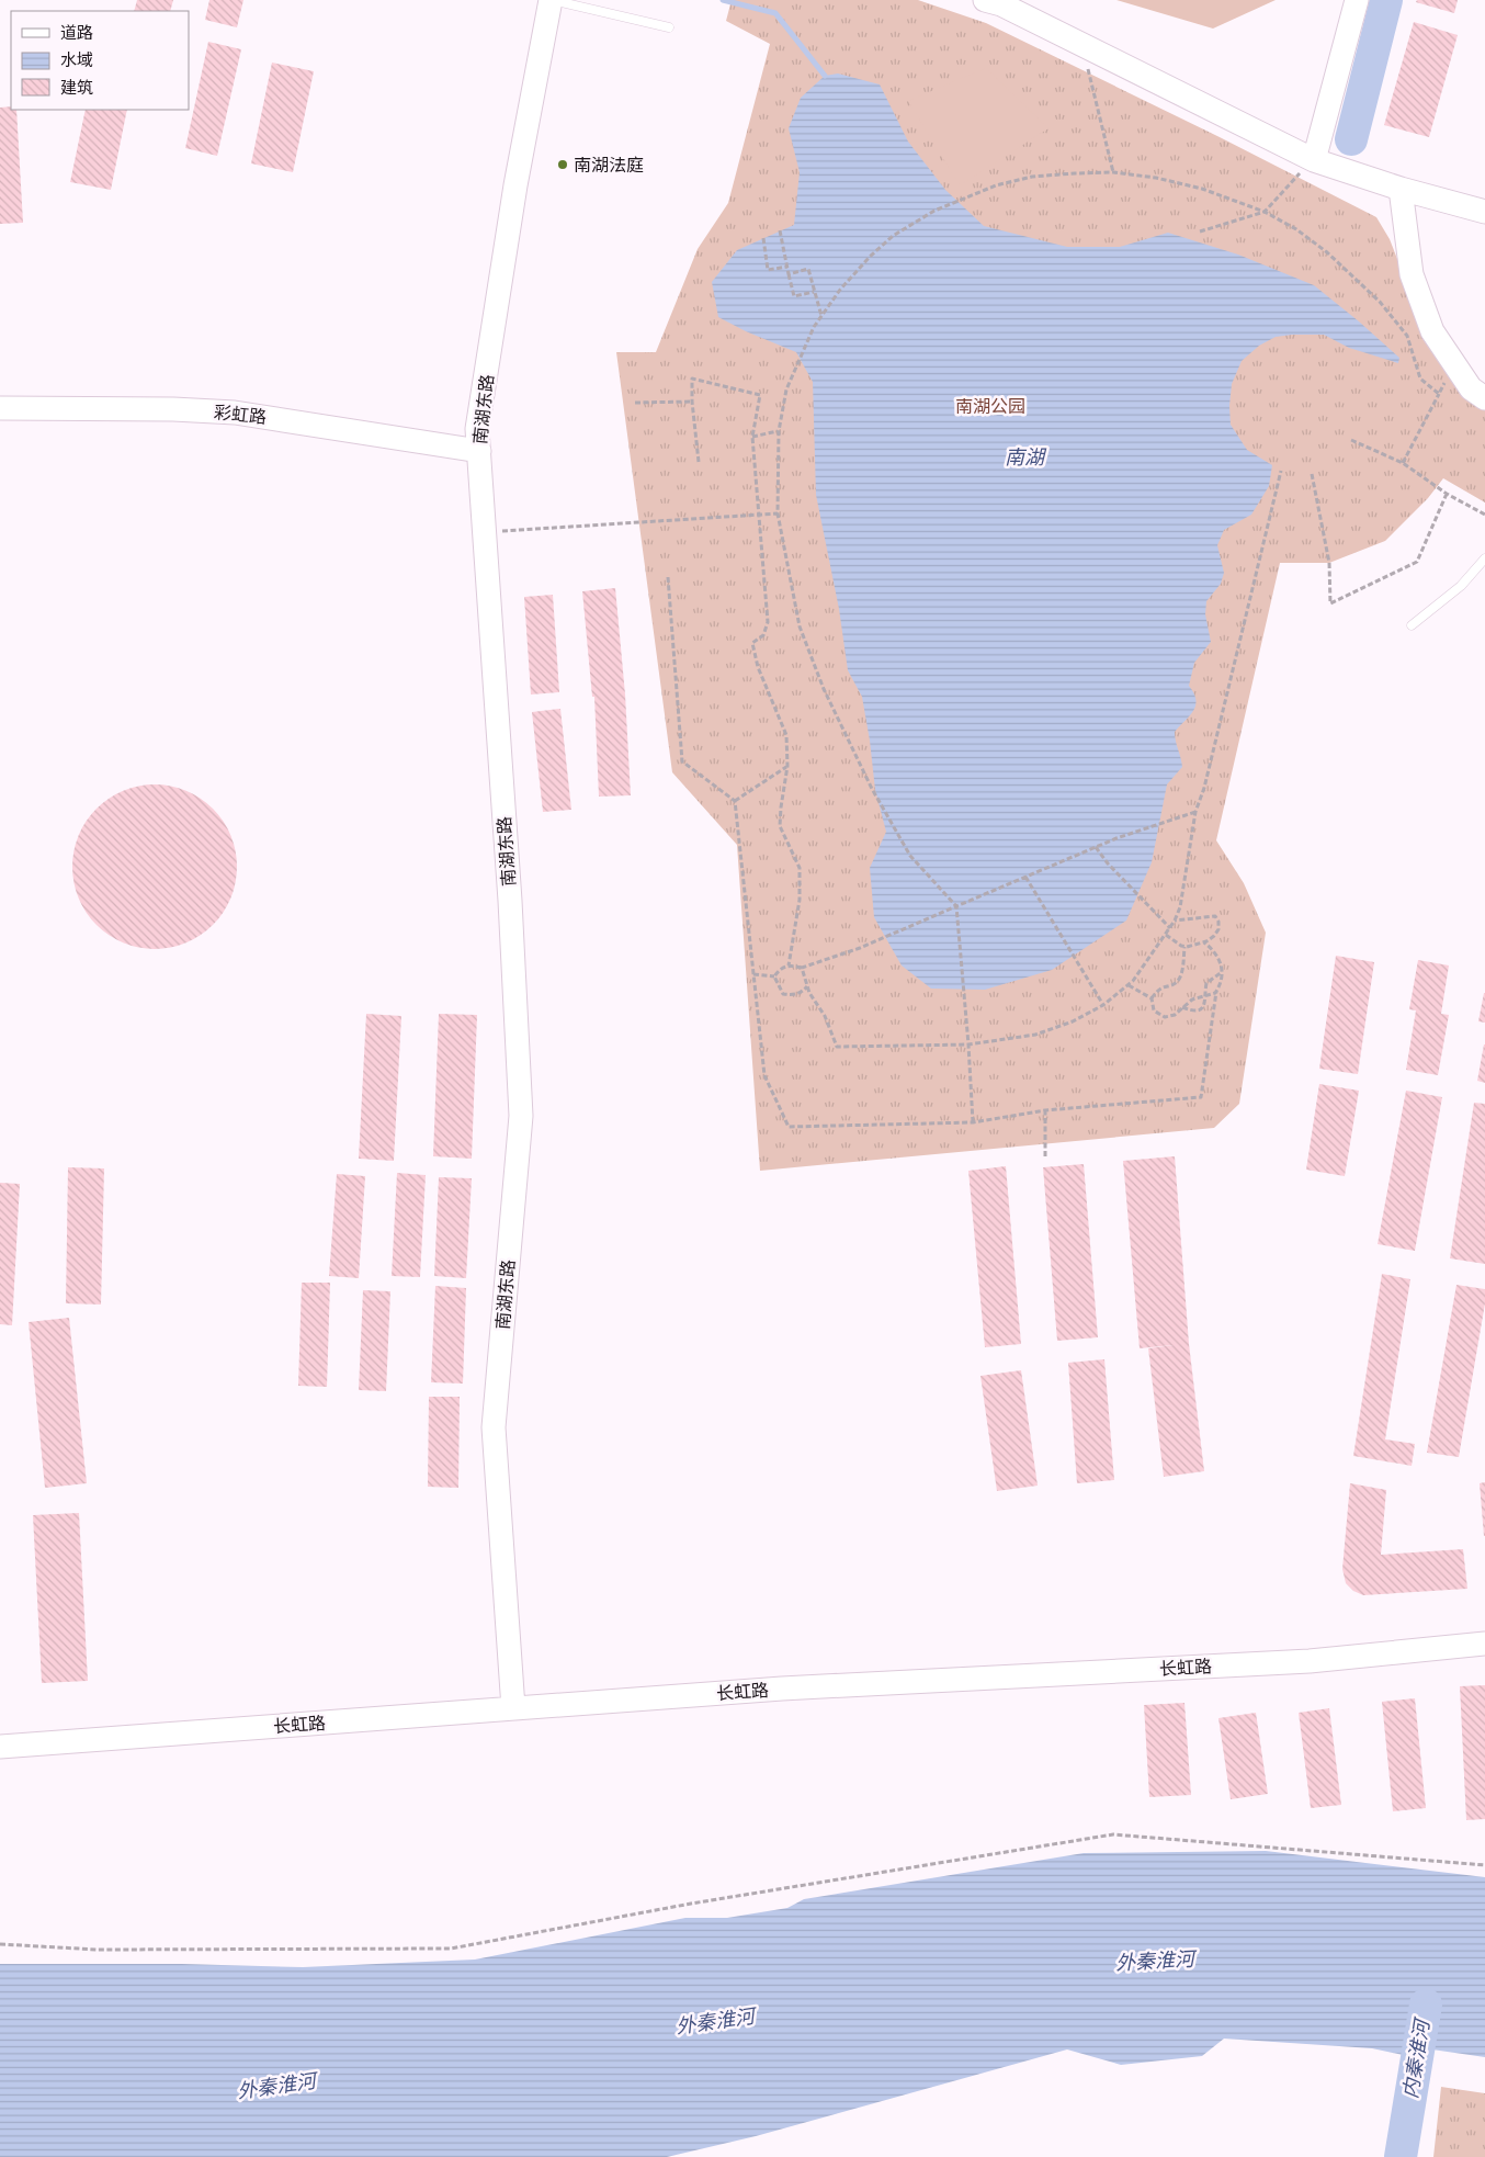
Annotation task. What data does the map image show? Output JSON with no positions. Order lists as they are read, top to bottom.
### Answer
{
  "streets": {
    "street": ["南湖东路", "彩虹路", "长虹路"]
  },
  "crossings": [
    ["南湖东路", "彩虹路"],
    ["南湖东路", "长虹路"]
  ],
  "water": ["南湖", "外秦淮河", "内秦淮河"],
  "parks": ["南湖公园"],
  "places": ["南湖法庭"],
  "legend": ["道路", "水域", "建筑"]
}
